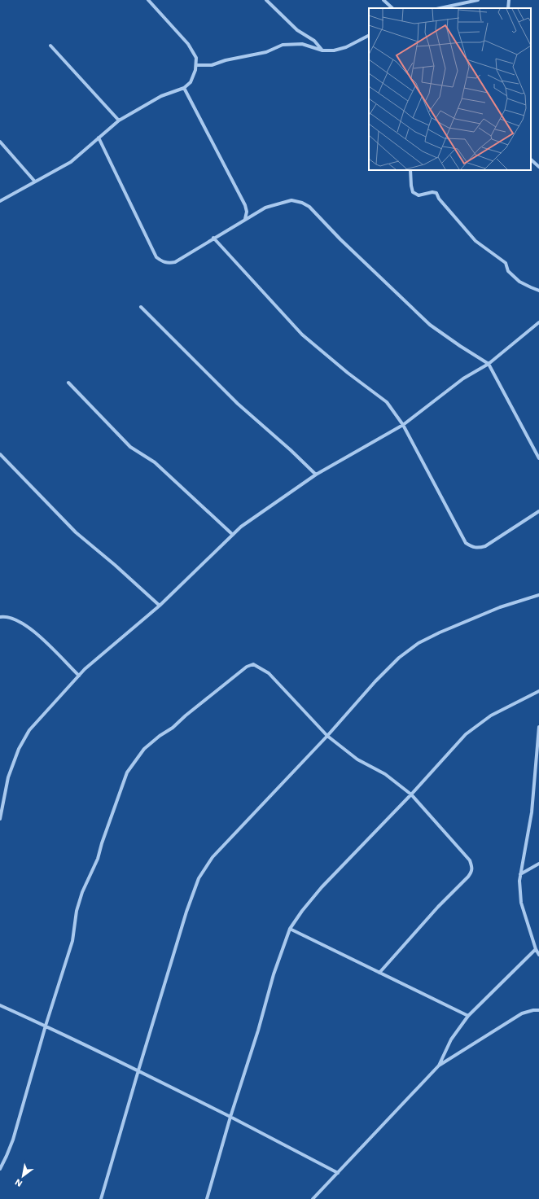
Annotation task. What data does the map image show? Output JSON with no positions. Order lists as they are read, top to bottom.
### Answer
{
  "north": "bottom left"
}
